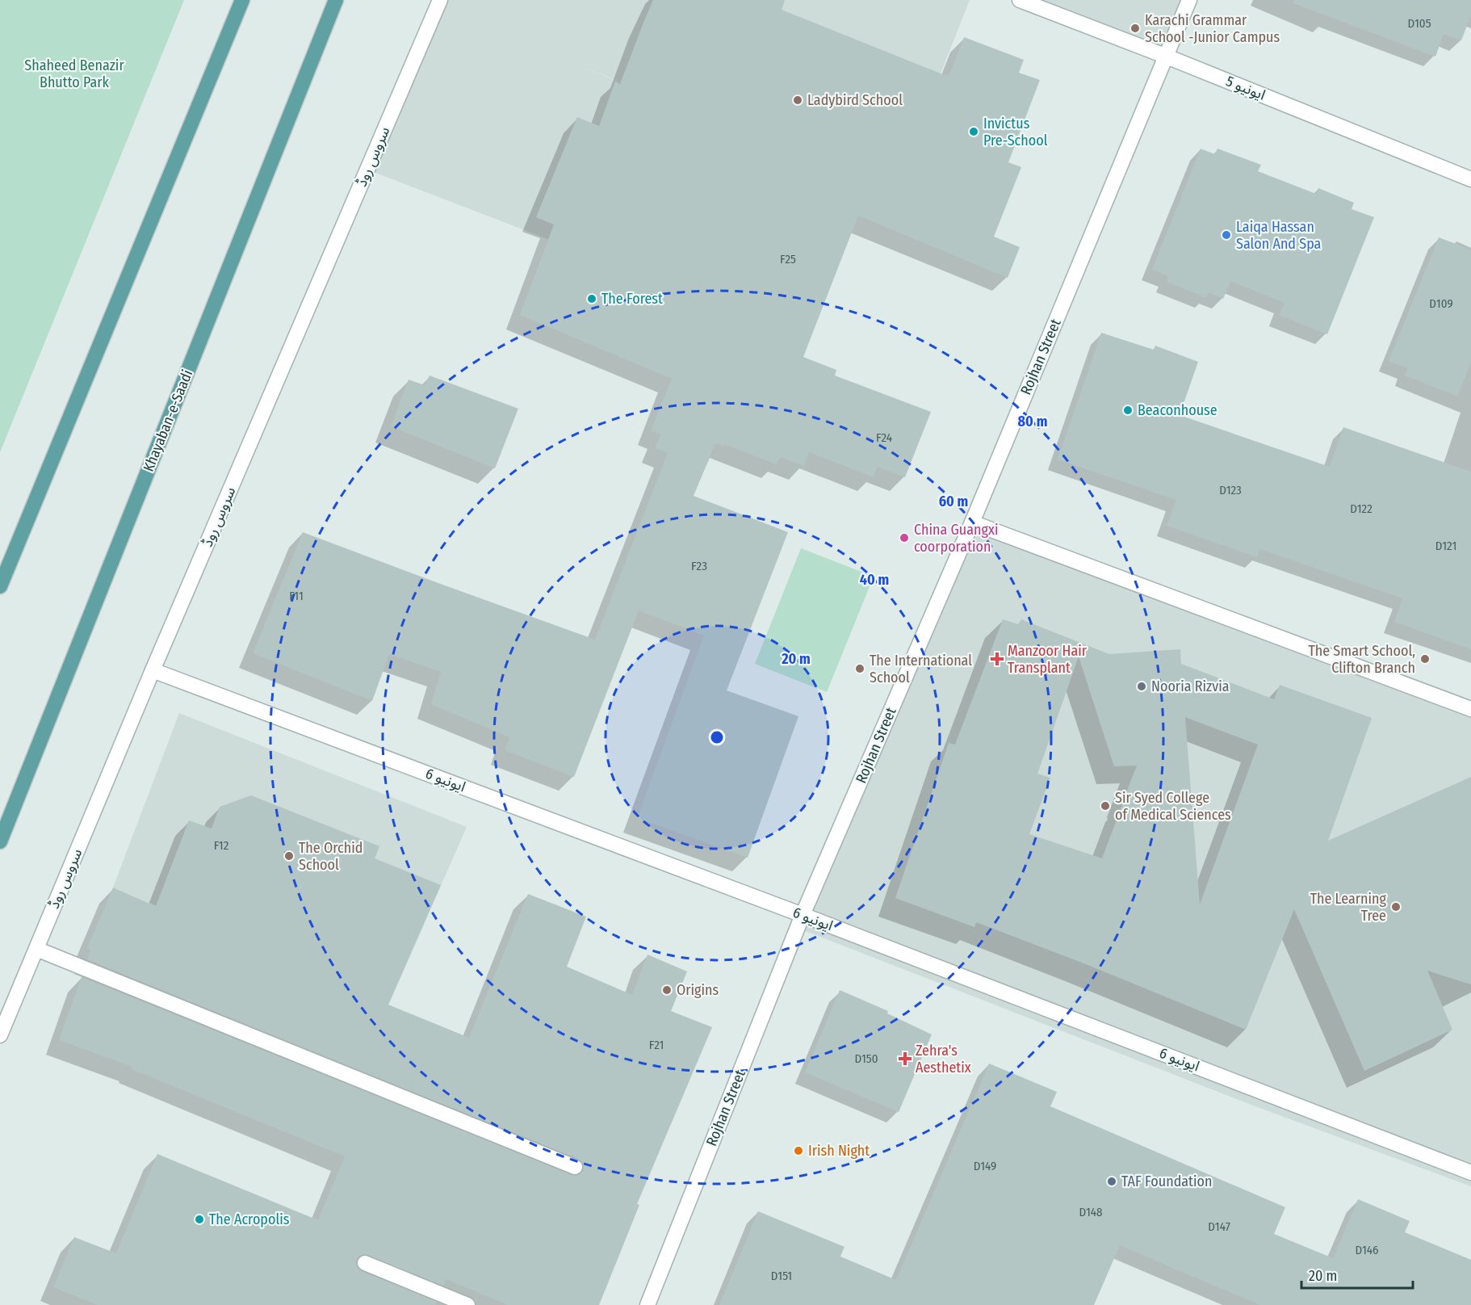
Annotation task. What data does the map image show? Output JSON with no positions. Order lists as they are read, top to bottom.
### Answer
{
  "streets": {
    "main road": ["Khayaban-e-Saadi"],
    "street": [
      "ایونیو 5",
      "سروس روڈ",
      "Rojhan Street",
      "ایونیو 6"
    ]
  },
  "crossings": [
    ["ایونیو 5", "Rojhan Street"],
    ["سروس روڈ", "ایونیو 6"],
    ["Rojhan Street", "ایونیو 6"]
  ],
  "parks": ["Shaheed Benazir Bhutto Park"],
  "places": {
    "other": [
      "Karachi Grammar School -Junior Campus",
      "Ladybird School",
      "Invictus Pre-School",
      "Laiqa Hassan Salon And Spa",
      "The Forest",
      "Beaconhouse",
      "China Guangxi coorporation",
      "The Smart School, Clifton Branch",
      "The International School",
      "Nooria Rizvia",
      "Sir Syed College of Medical Sciences",
      "The Orchid School",
      "The Learning Tree",
      "Origins",
      "Irish Night",
      "TAF Foundation",
      "The Acropolis"
    ],
    "health": ["Manzoor Hair Transplant", "Zehra's Aesthetix"]
  },
  "house_numbers": [
    "D105",
    "F25",
    "D109",
    "F24",
    "D123",
    "D122",
    "D121",
    "F23",
    "F11",
    "F12",
    "F21",
    "D150",
    "D149",
    "D148",
    "D147",
    "D146",
    "D151"
  ],
  "scale_bar": "20 m",
  "rings": [
    "80 m",
    "60 m",
    "40 m",
    "20 m"
  ]
}
